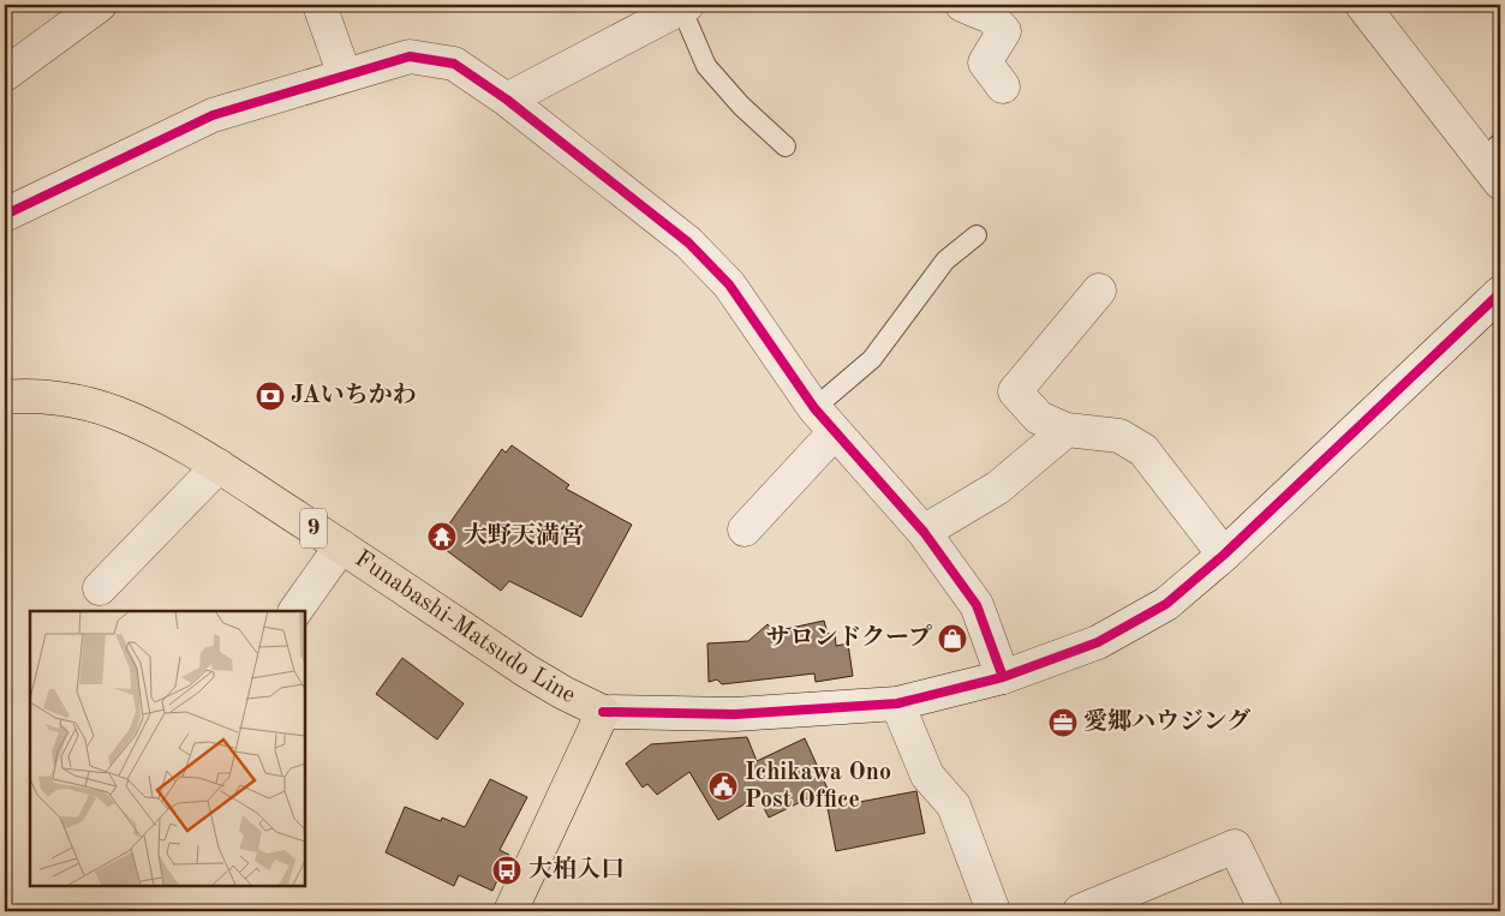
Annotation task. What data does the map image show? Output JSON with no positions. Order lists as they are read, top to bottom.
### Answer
{
  "streets": {
    "main road": ["9", "Funabashi-Matsudo Line"]
  },
  "places": {
    "bank": ["JAいちかわ"],
    "temple": ["大野天満宮"],
    "shop": ["サロンドクープ"],
    "office": ["愛郷ハウジング"],
    "public building": ["Ichikawa Ono Post Office"],
    "bus stop": ["大柏入口"]
  }
}
